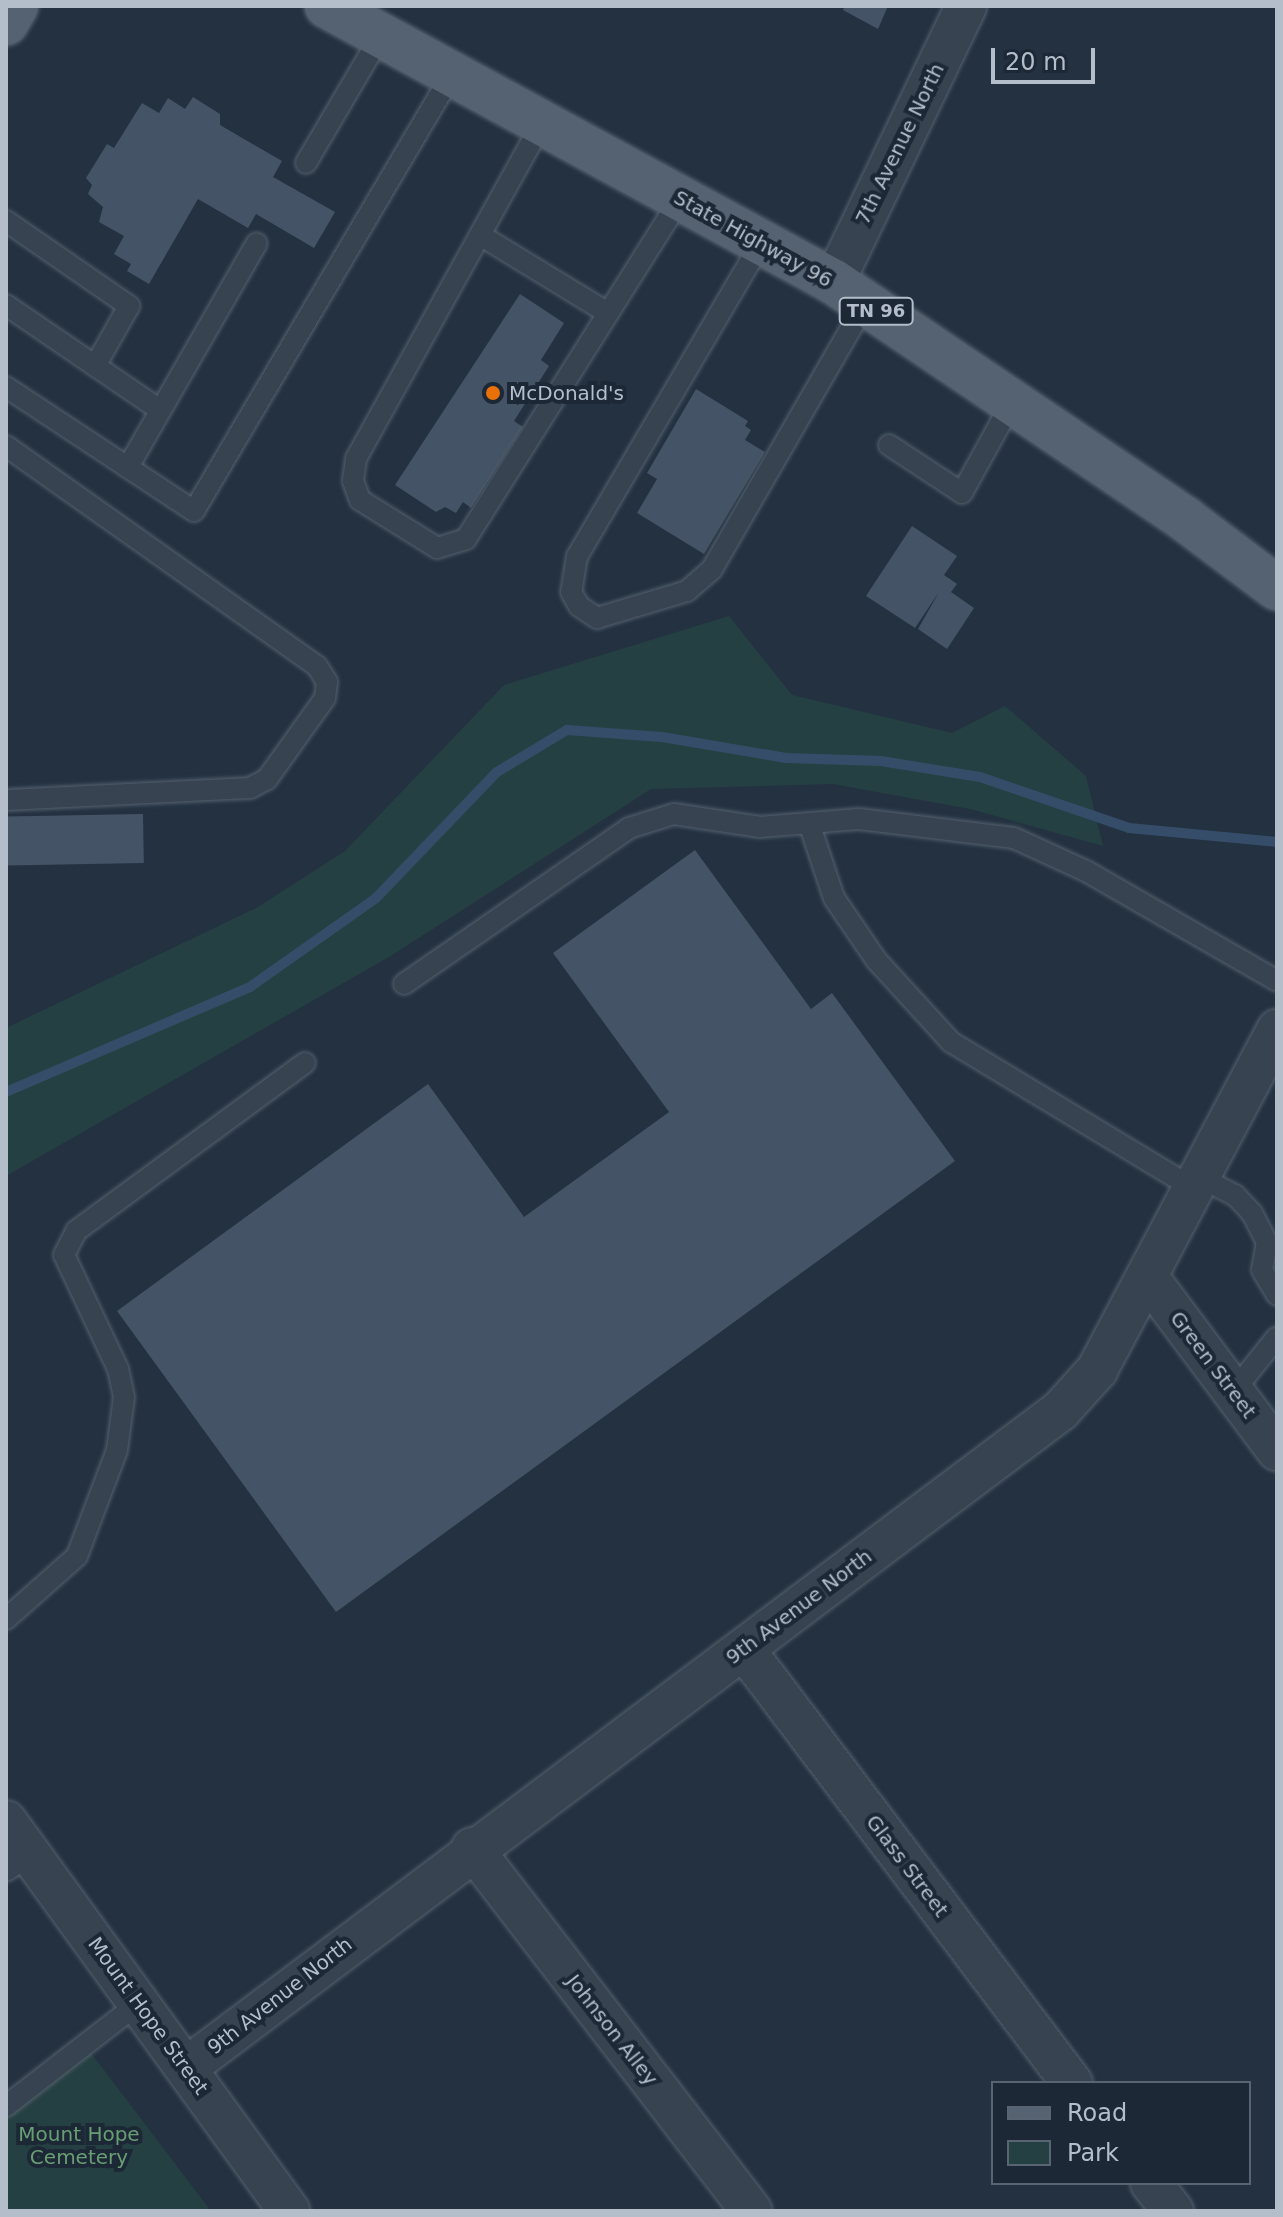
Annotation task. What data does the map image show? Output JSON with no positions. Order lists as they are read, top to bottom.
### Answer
{
  "streets": {
    "main road": ["State Highway 96", "TN 96"],
    "street": [
      "7th Avenue North",
      "Green Street",
      "9th Avenue North",
      "Glass Street",
      "Mount Hope Street",
      "Johnson Alley"
    ]
  },
  "crossings": [
    ["7th Avenue North", "State Highway 96"],
    ["Green Street", "9th Avenue North"],
    ["9th Avenue North", "Glass Street"],
    ["9th Avenue North", "Mount Hope Street"],
    ["9th Avenue North", "Johnson Alley"]
  ],
  "parks": ["Mount Hope Cemetery"],
  "places": ["McDonald's"],
  "legend": ["Road", "Park"],
  "scale_bar": "20 m"
}
